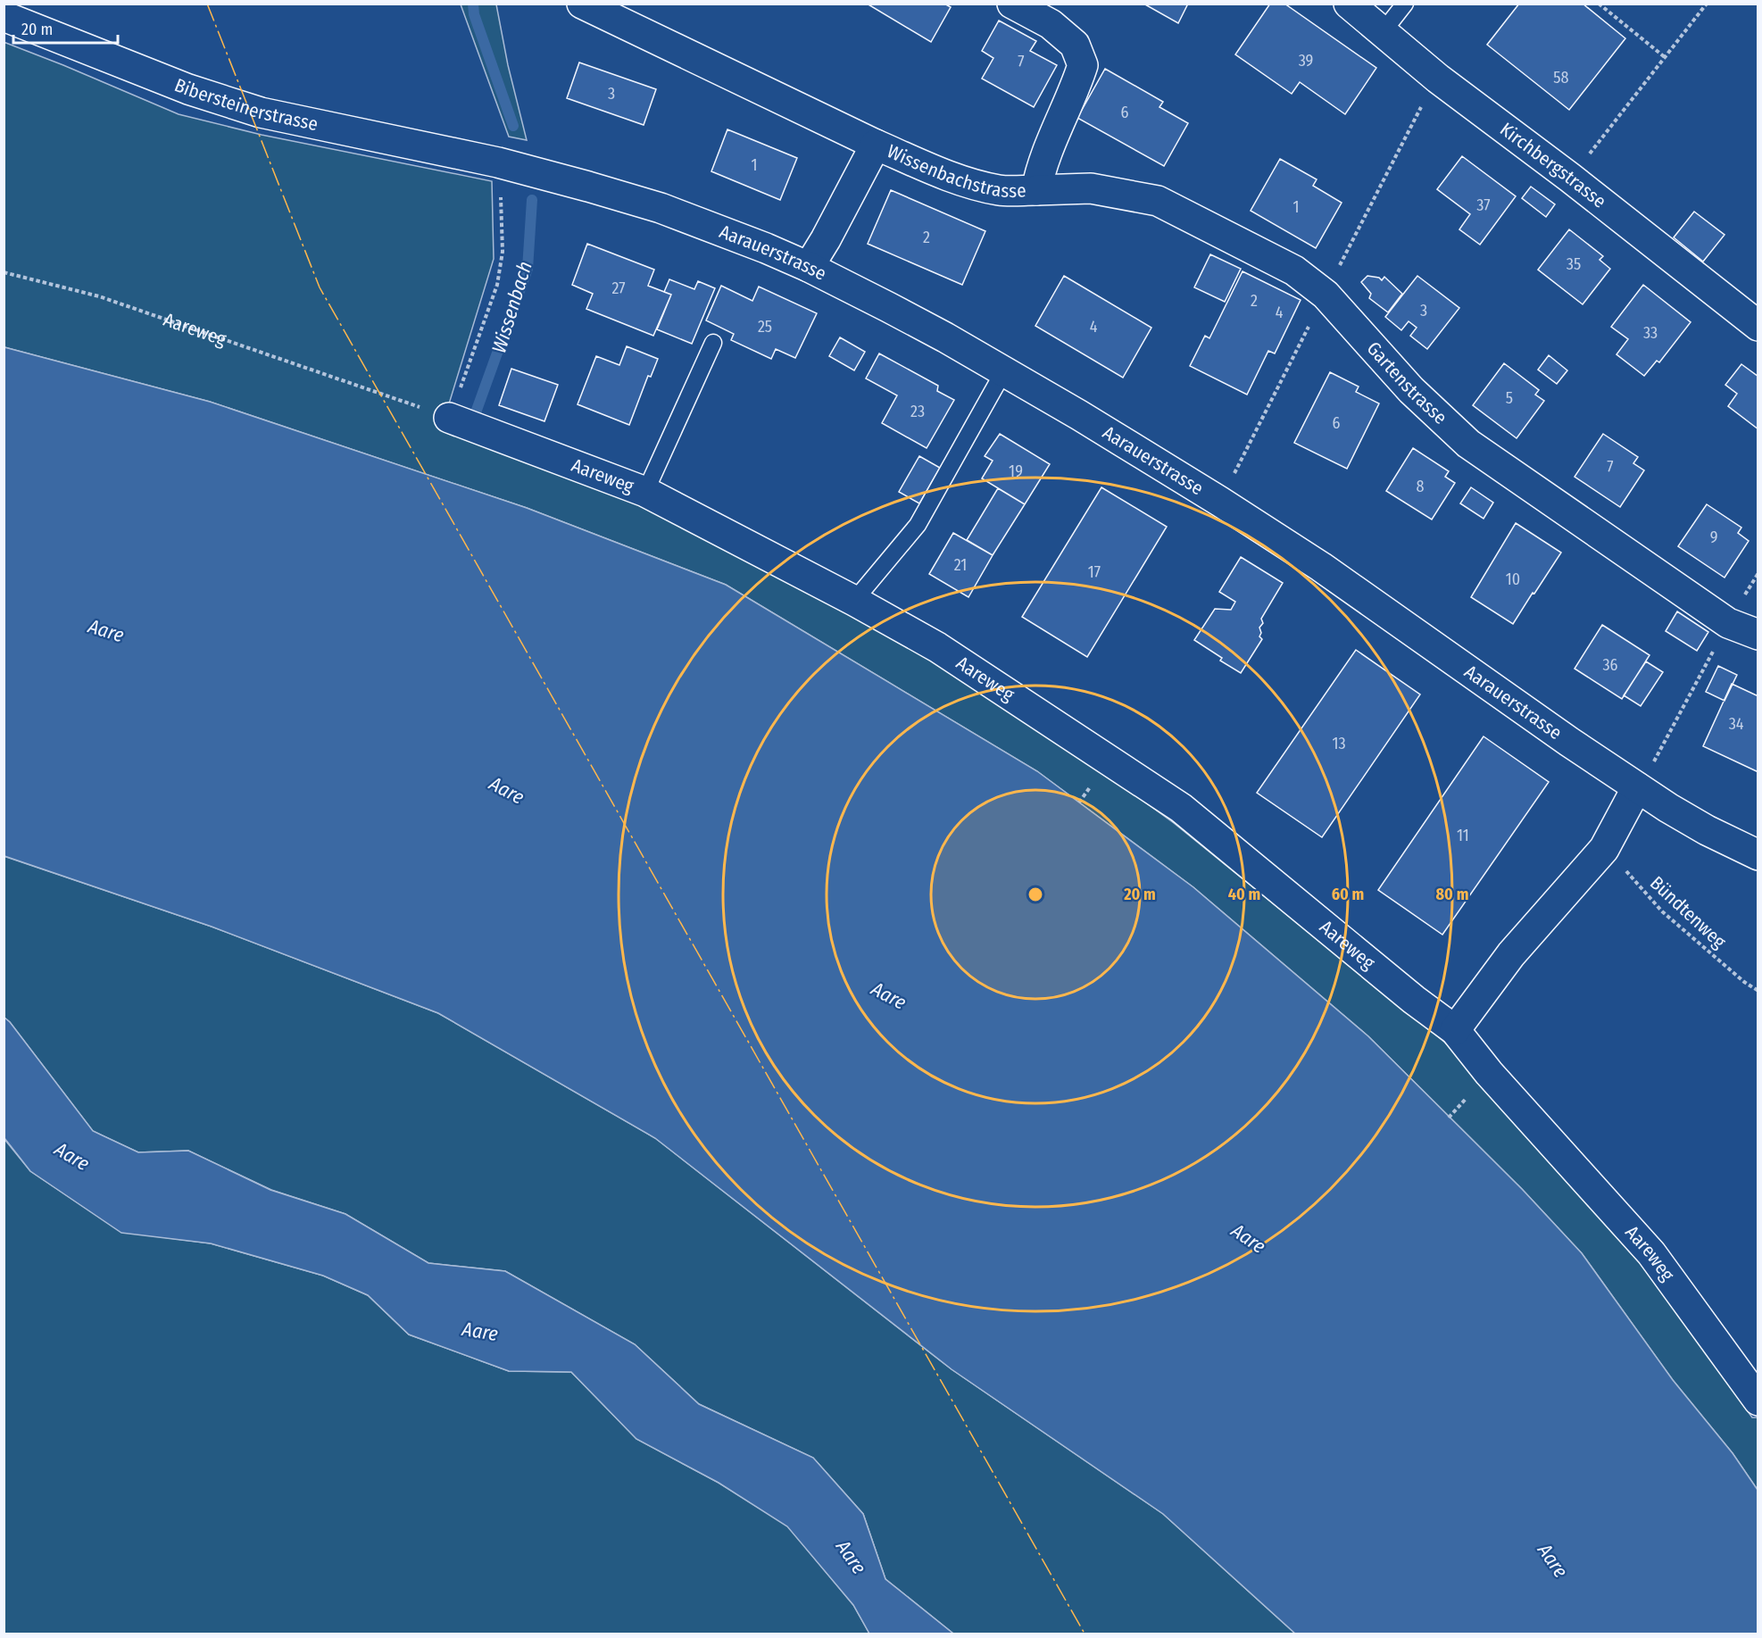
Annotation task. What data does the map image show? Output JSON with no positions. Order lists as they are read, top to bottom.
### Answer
{
  "streets": {
    "street": [
      "Bibersteinerstrasse",
      "Kirchbergstrasse",
      "Wissenbachstrasse",
      "Aarauerstrasse",
      "Aareweg",
      "Gartenstrasse"
    ],
    "path": ["Bündtenweg"]
  },
  "crossings": [
    ["Bibersteinerstrasse", "Aarauerstrasse"],
    ["Wissenbachstrasse", "Aarauerstrasse"],
    ["Wissenbachstrasse", "Gartenstrasse"]
  ],
  "water": ["Wissenbach", "Aare"],
  "house_numbers": [
    "39",
    "7",
    "58",
    "3",
    "6",
    "1",
    "37",
    "1",
    "2",
    "35",
    "27",
    "2",
    "3",
    "4",
    "25",
    "4",
    "33",
    "5",
    "23",
    "6",
    "7",
    "19",
    "8",
    "9",
    "21",
    "17",
    "10",
    "36",
    "34",
    "13",
    "11"
  ],
  "scale_bar": "20 m",
  "rings": [
    "20 m",
    "40 m",
    "60 m",
    "80 m"
  ]
}
